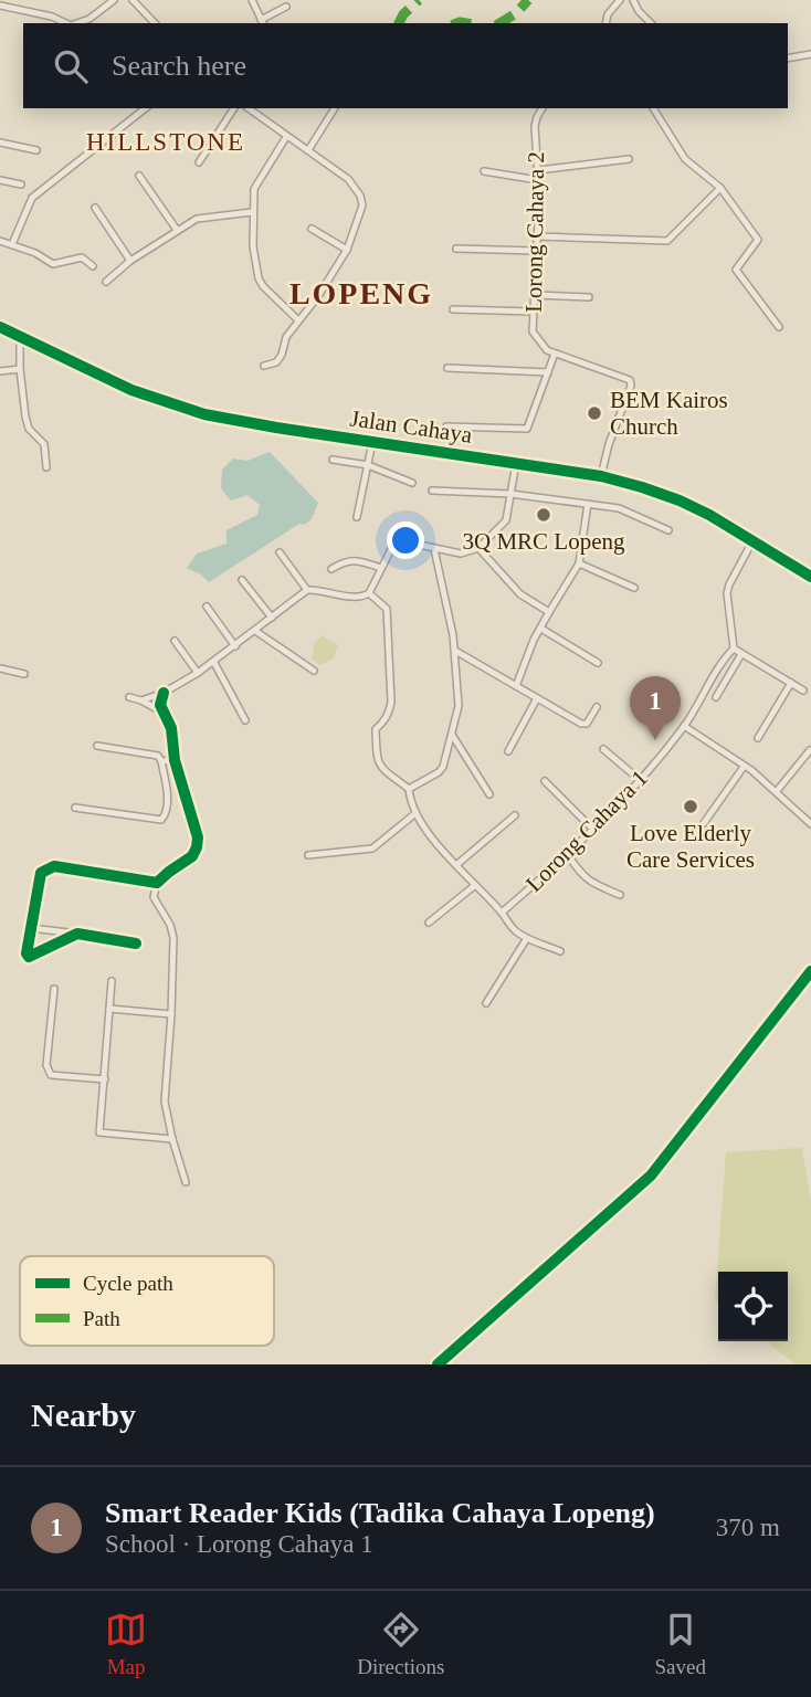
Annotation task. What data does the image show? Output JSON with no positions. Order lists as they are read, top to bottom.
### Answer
{
  "streets": {
    "street": ["Lorong Cahaya 2", "Jalan Cahaya", "Lorong Cahaya 1"]
  },
  "districts": ["HILLSTONE", "LOPENG"],
  "places": ["BEM Kairos Church", "3Q MRC Lopeng", "Love Elderly Care Services"],
  "legend": ["Cycle path", "Path"],
  "page": {
    "search": "Search here",
    "pins": "1",
    "heading": "Nearby",
    "list": [
      {
        "mark": "1",
        "name": "Smart Reader Kids (Tadika Cahaya Lopeng)",
        "note": "School · Lorong Cahaya 1",
        "value": "370 m"
      }
    ],
    "nav": ["Map", "Directions", "Saved"]
  }
}
